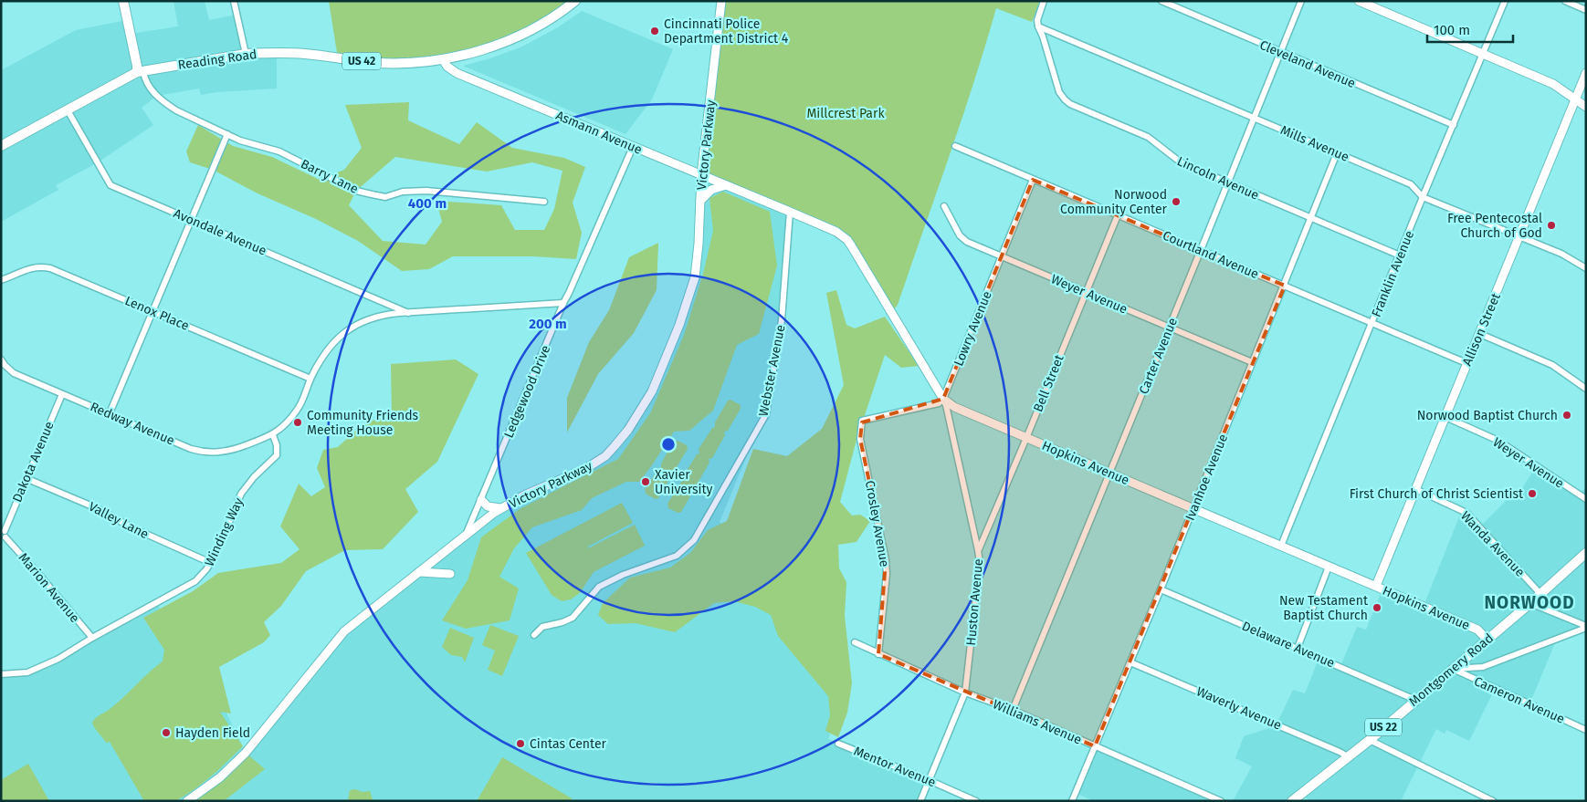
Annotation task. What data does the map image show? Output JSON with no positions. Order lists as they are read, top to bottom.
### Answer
{
  "streets": {
    "main road": [
      "Reading Road",
      "US 42",
      "Montgomery Road",
      "US 22"
    ],
    "street": [
      "Cleveland Avenue",
      "Asmann Avenue",
      "Mills Avenue",
      "Victory Parkway",
      "Barry Lane",
      "Lincoln Avenue",
      "Avondale Avenue",
      "Courtland Avenue",
      "Franklin Avenue",
      "Weyer Avenue",
      "Lenox Place",
      "Lowry Avenue",
      "Allison Street",
      "Carter Avenue",
      "Webster Avenue",
      "Bell Street",
      "Ledgewood Drive",
      "Redway Avenue",
      "Dakota Avenue",
      "Hopkins Avenue",
      "Ivanhoe Avenue",
      "Valley Lane",
      "Crosley Avenue",
      "Winding Way",
      "Wanda Avenue",
      "Marion Avenue",
      "Huston Avenue",
      "Delaware Avenue",
      "Cameron Avenue",
      "Waverly Avenue",
      "Williams Avenue",
      "Mentor Avenue"
    ]
  },
  "crossings": [
    ["Reading Road", "Asmann Avenue"],
    ["Reading Road", "Barry Lane"],
    ["Reading Road", "Avondale Avenue"],
    ["Cleveland Avenue", "Franklin Avenue"],
    ["Cleveland Avenue", "Carter Avenue"],
    ["Asmann Avenue", "Victory Parkway"],
    ["Asmann Avenue", "Ledgewood Drive"],
    ["Asmann Avenue", "Hopkins Avenue"],
    ["Mills Avenue", "Lincoln Avenue"],
    ["Mills Avenue", "Franklin Avenue"],
    ["Mills Avenue", "Allison Street"],
    ["Mills Avenue", "Carter Avenue"],
    ["Mills Avenue", "Ivanhoe Avenue"],
    ["Victory Parkway", "Ledgewood Drive"],
    ["Lincoln Avenue", "Franklin Avenue"],
    ["Lincoln Avenue", "Carter Avenue"],
    ["Lincoln Avenue", "Ivanhoe Avenue"],
    ["Courtland Avenue", "Franklin Avenue"],
    ["Courtland Avenue", "Lowry Avenue"],
    ["Courtland Avenue", "Allison Street"],
    ["Courtland Avenue", "Carter Avenue"],
    ["Courtland Avenue", "Bell Street"],
    ["Courtland Avenue", "Ivanhoe Avenue"],
    ["Franklin Avenue", "Hopkins Avenue"],
    ["Weyer Avenue", "Lowry Avenue"],
    ["Weyer Avenue", "Allison Street"],
    ["Weyer Avenue", "Carter Avenue"],
    ["Weyer Avenue", "Bell Street"],
    ["Weyer Avenue", "Ivanhoe Avenue"],
    ["Lowry Avenue", "Hopkins Avenue"],
    ["Lowry Avenue", "Crosley Avenue"],
    ["Lowry Avenue", "Huston Avenue"],
    ["Allison Street", "Hopkins Avenue"],
    ["Allison Street", "Wanda Avenue"],
    ["Carter Avenue", "Hopkins Avenue"],
    ["Carter Avenue", "Williams Avenue"],
    ["Webster Avenue", "Hopkins Avenue"],
    ["Bell Street", "Hopkins Avenue"],
    ["Bell Street", "Huston Avenue"],
    ["Redway Avenue", "Dakota Avenue"],
    ["Redway Avenue", "Winding Way"],
    ["Dakota Avenue", "Valley Lane"],
    ["Dakota Avenue", "Marion Avenue"],
    ["Hopkins Avenue", "Ivanhoe Avenue"],
    ["Hopkins Avenue", "Crosley Avenue"],
    ["Hopkins Avenue", "Huston Avenue"],
    ["Hopkins Avenue", "Montgomery Road"],
    ["Ivanhoe Avenue", "Delaware Avenue"],
    ["Ivanhoe Avenue", "Waverly Avenue"],
    ["Ivanhoe Avenue", "Williams Avenue"],
    ["Valley Lane", "Winding Way"],
    ["Crosley Avenue", "Huston Avenue"],
    ["Crosley Avenue", "Williams Avenue"],
    ["Winding Way", "Marion Avenue"],
    ["Wanda Avenue", "Montgomery Road"],
    ["Huston Avenue", "Williams Avenue"],
    ["Huston Avenue", "Mentor Avenue"],
    ["Delaware Avenue", "Montgomery Road"],
    ["Montgomery Road", "Cameron Avenue"],
    ["Montgomery Road", "Waverly Avenue"]
  ],
  "districts": ["NORWOOD"],
  "parks": ["Millcrest Park"],
  "places": [
    "Cincinnati Police Department District 4",
    "Norwood Community Center",
    "Free Pentecostal Church of God",
    "Norwood Baptist Church",
    "Community Friends Meeting House",
    "Xavier University",
    "First Church of Christ Scientist",
    "New Testament Baptist Church",
    "Hayden Field",
    "Cintas Center"
  ],
  "scale_bar": "100 m",
  "rings": ["400 m", "200 m"]
}
